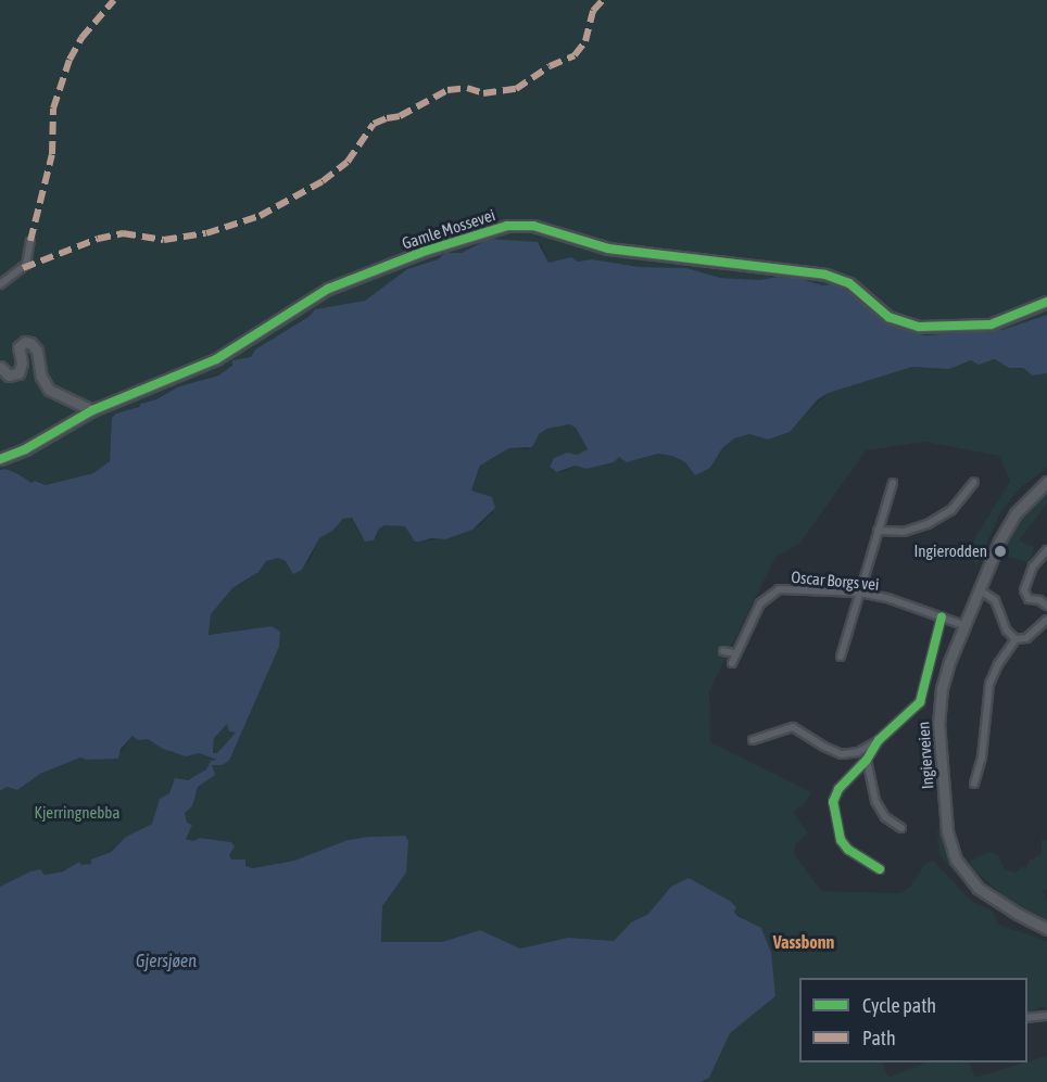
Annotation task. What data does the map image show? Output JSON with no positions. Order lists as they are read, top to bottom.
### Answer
{
  "streets": {
    "main road": ["Gamle Mossevei", "Ingierveien"],
    "street": ["Oscar Borgs vei"]
  },
  "crossings": [
    ["Oscar Borgs vei", "Ingierveien"]
  ],
  "districts": ["Vassbonn"],
  "water": ["Gjersjøen"],
  "parks": ["Kjerringnebba"],
  "places": ["Ingierodden"],
  "legend": ["Cycle path", "Path"]
}
